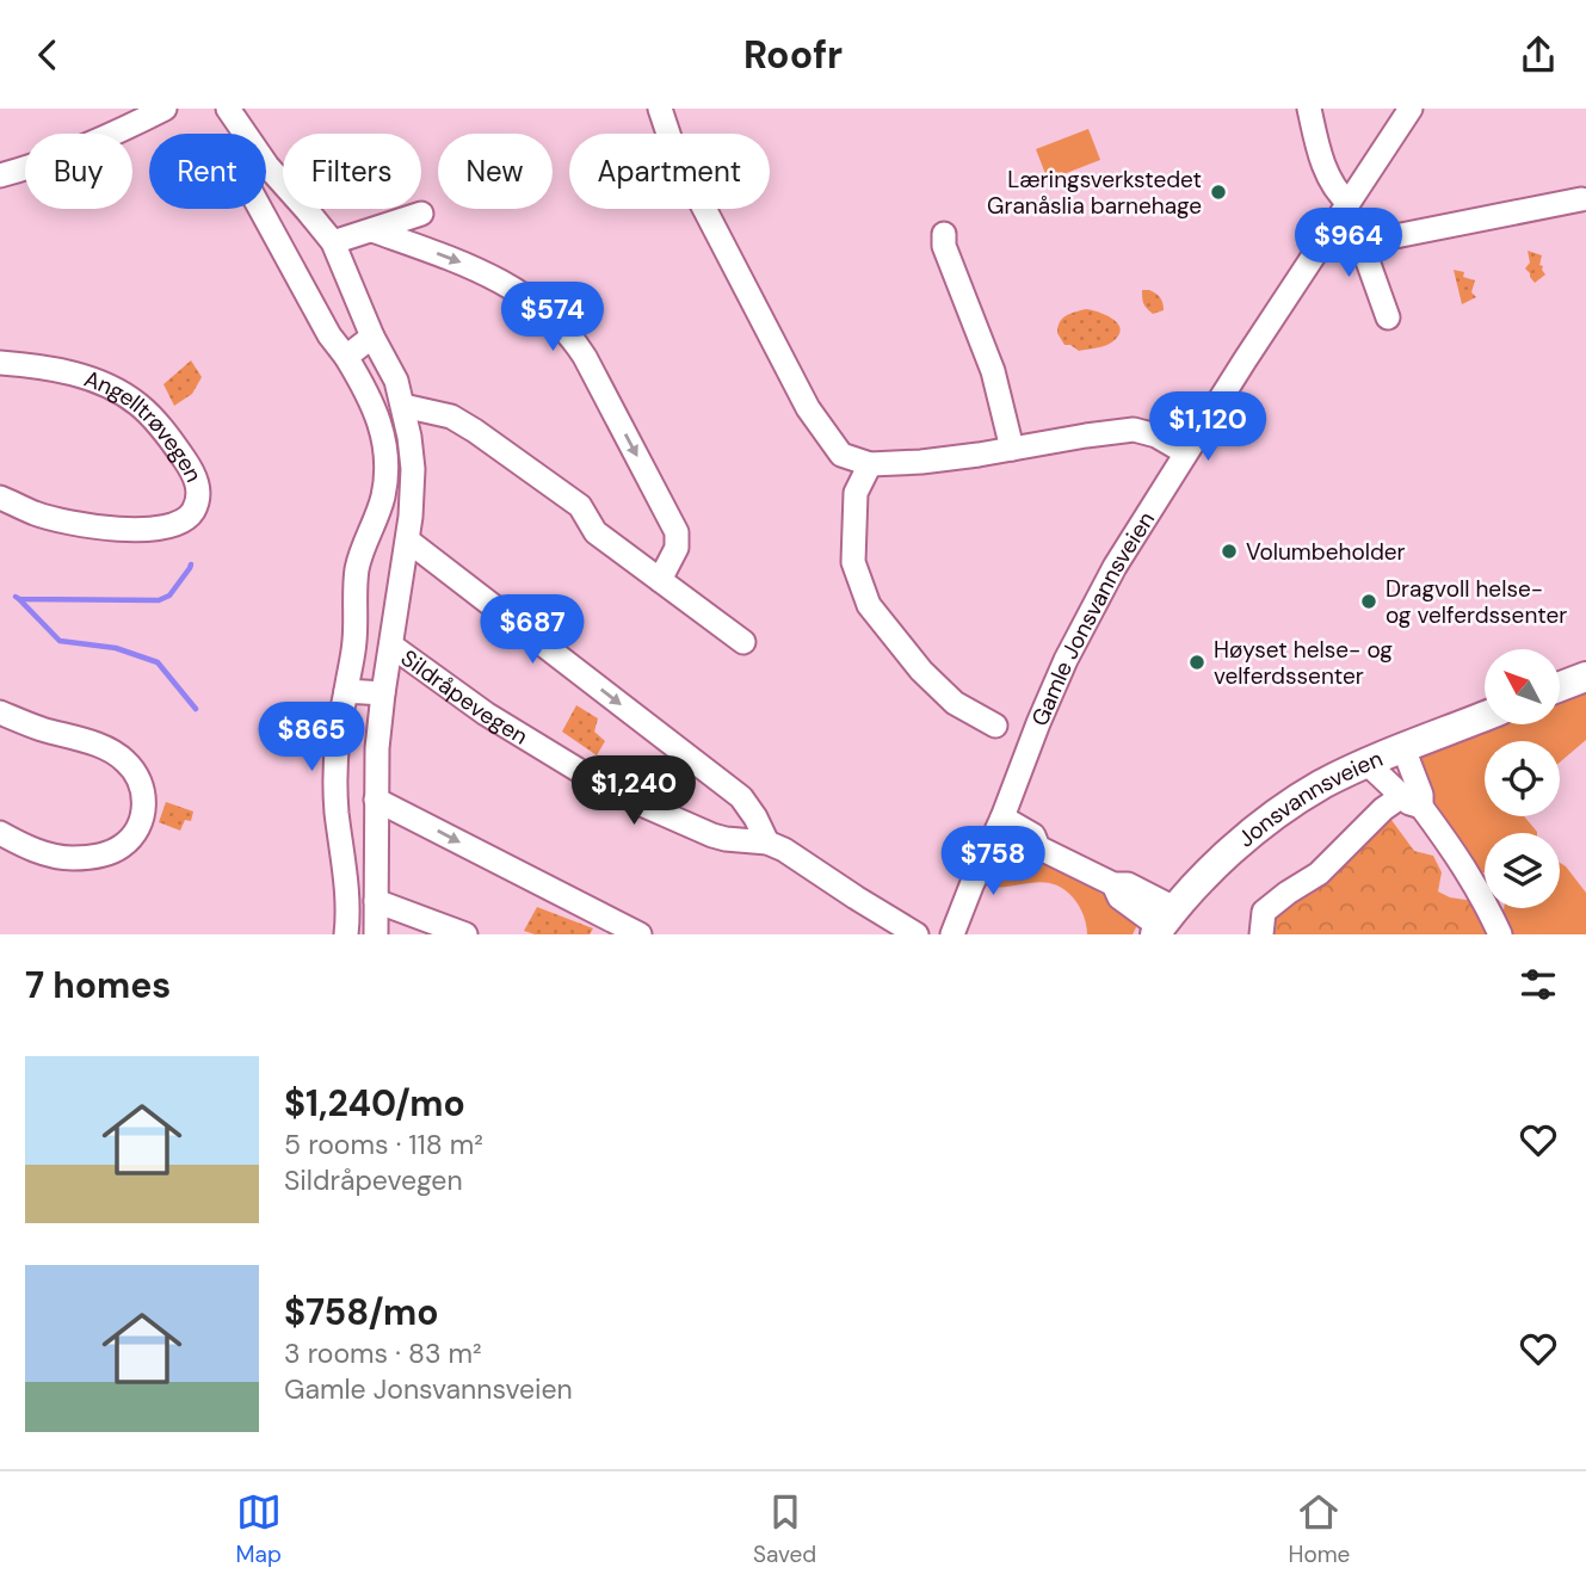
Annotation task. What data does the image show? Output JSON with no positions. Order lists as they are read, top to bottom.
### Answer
{
  "streets": {
    "main road": ["Jonsvannsveien"],
    "street": ["Angelltrøvegen", "Gamle Jonsvannsveien", "Sildråpevegen"]
  },
  "places": [
    "Læringsverkstedet Granåslia barnehage",
    "Volumbeholder",
    "Dragvoll helse- og velferdssenter",
    "Høyset helse- og velferdssenter"
  ],
  "north": "top left",
  "page": {
    "header": "Roofr",
    "chip": [
      "Buy",
      "Rent",
      "Filters",
      "New",
      "Apartment"
    ],
    "price": [
      "$964",
      "$574",
      "$1,120",
      "$687",
      "$865",
      "$1,240",
      "$758"
    ],
    "heading": "7 homes",
    "list": [
      {
        "name": "$1,240/mo",
        "note": "5 rooms · 118 m² · Sildråpevegen"
      },
      {
        "name": "$758/mo",
        "note": "3 rooms · 83 m² · Gamle Jonsvannsveien"
      }
    ],
    "tabs": ["Map", "Saved", "Home"]
  }
}
